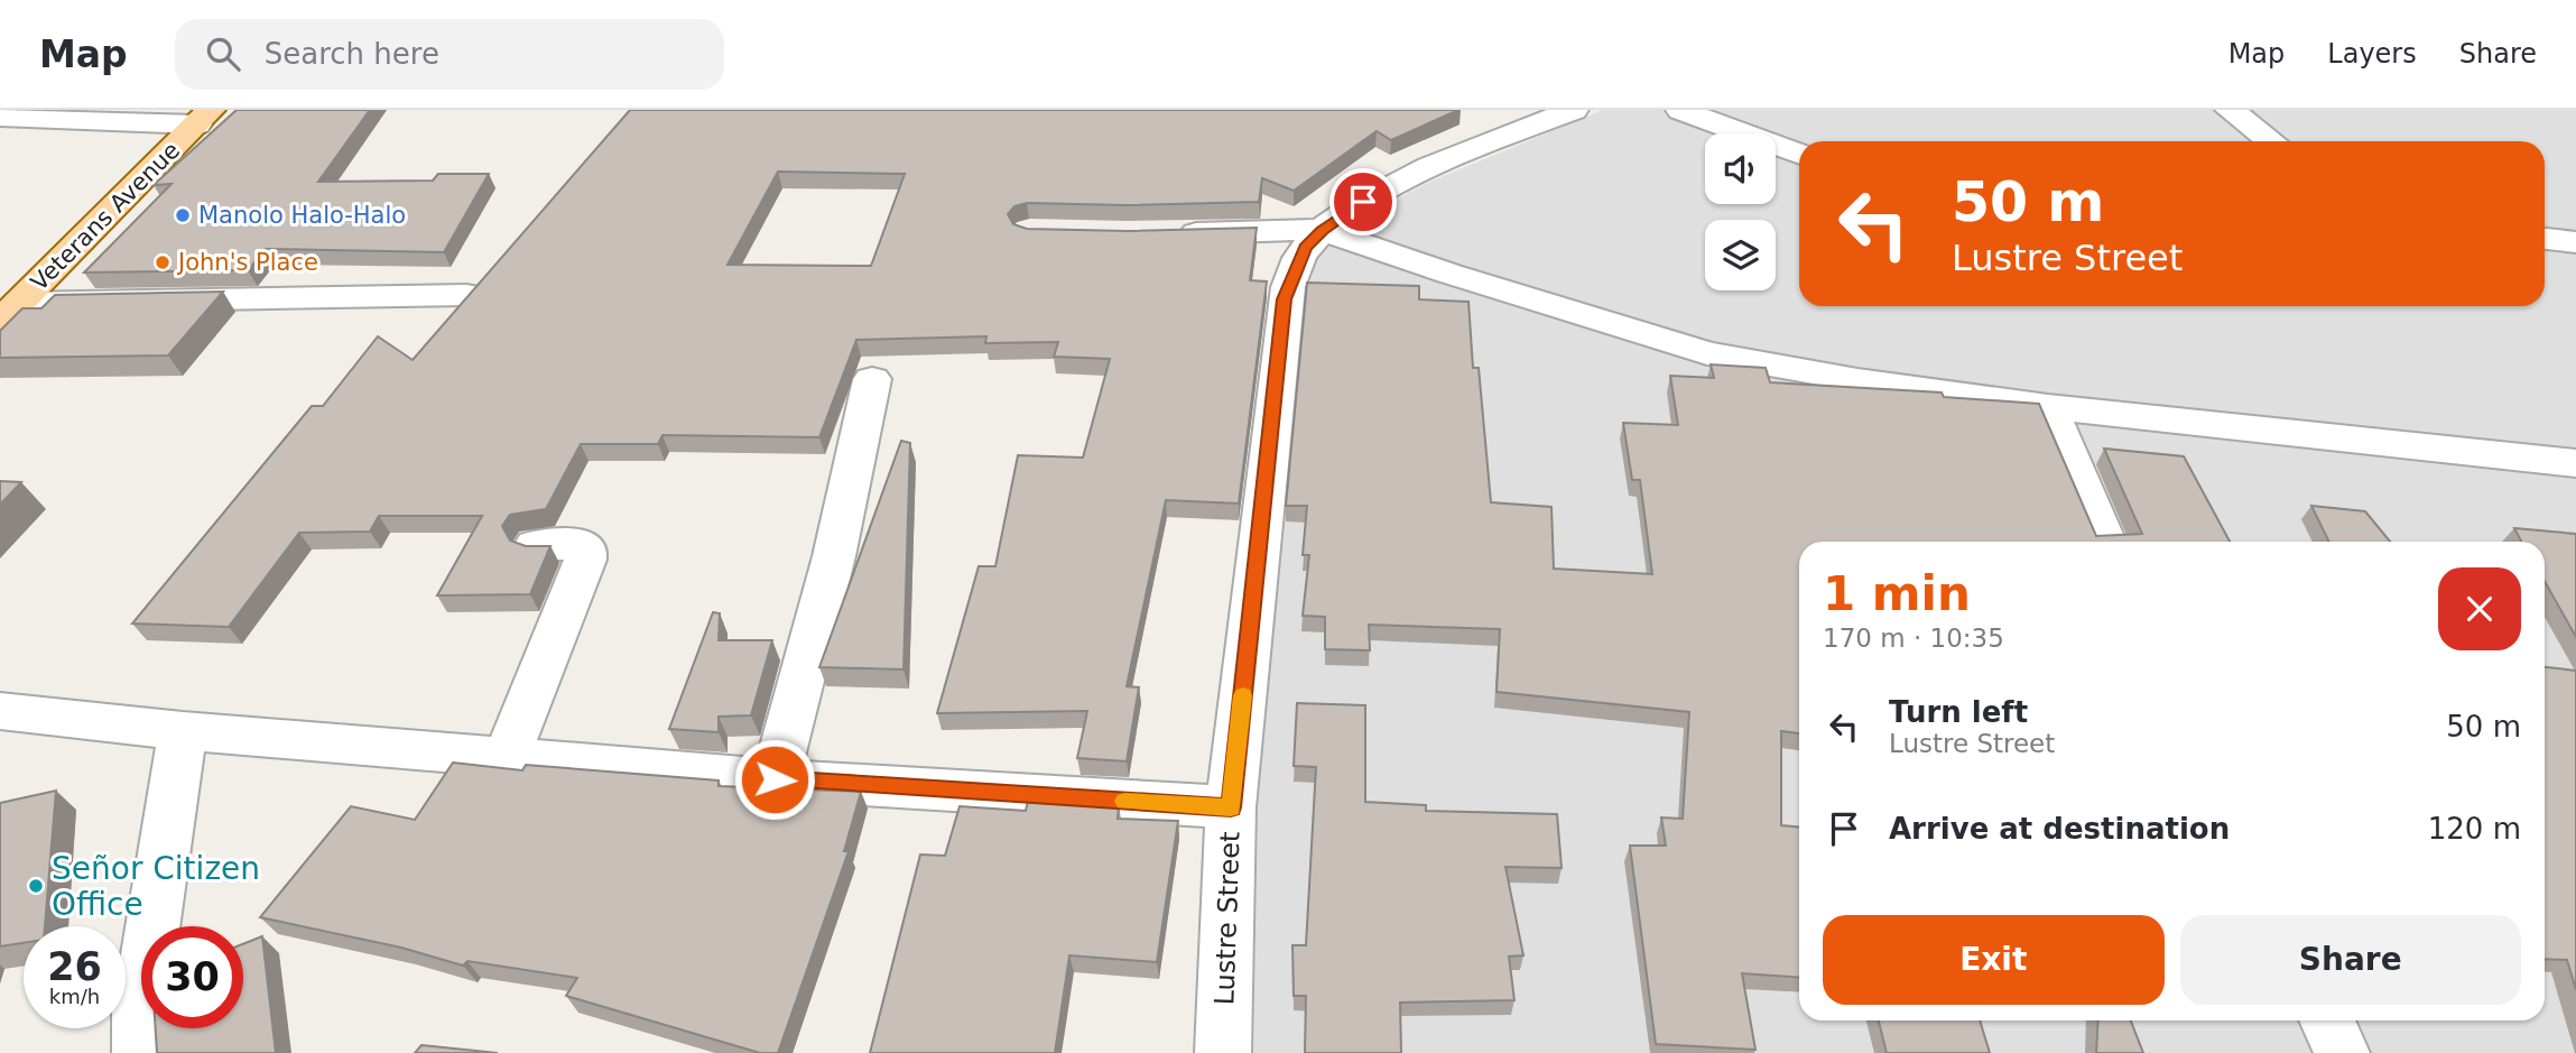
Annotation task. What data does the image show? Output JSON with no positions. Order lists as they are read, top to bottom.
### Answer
{
  "streets": {
    "main road": ["Veterans Avenue"],
    "street": ["Lustre Street"]
  },
  "places": ["Manolo Halo-Halo", "John's Place", "Señor Citizen Office"],
  "page": {
    "header": "Map",
    "search": "Search here",
    "nav": ["Map", "Layers", "Share"],
    "turn": ["50 m", "Lustre Street"],
    "heading": ["1 min", "170 m · 10:35"],
    "list": [
      {
        "name": "Turn left",
        "note": "Lustre Street",
        "value": "50 m"
      },
      {
        "name": "Arrive at destination",
        "value": "120 m"
      }
    ],
    "buttons": ["Exit", "Share"],
    "speed": "26 km/h",
    "limit": "30"
  }
}
